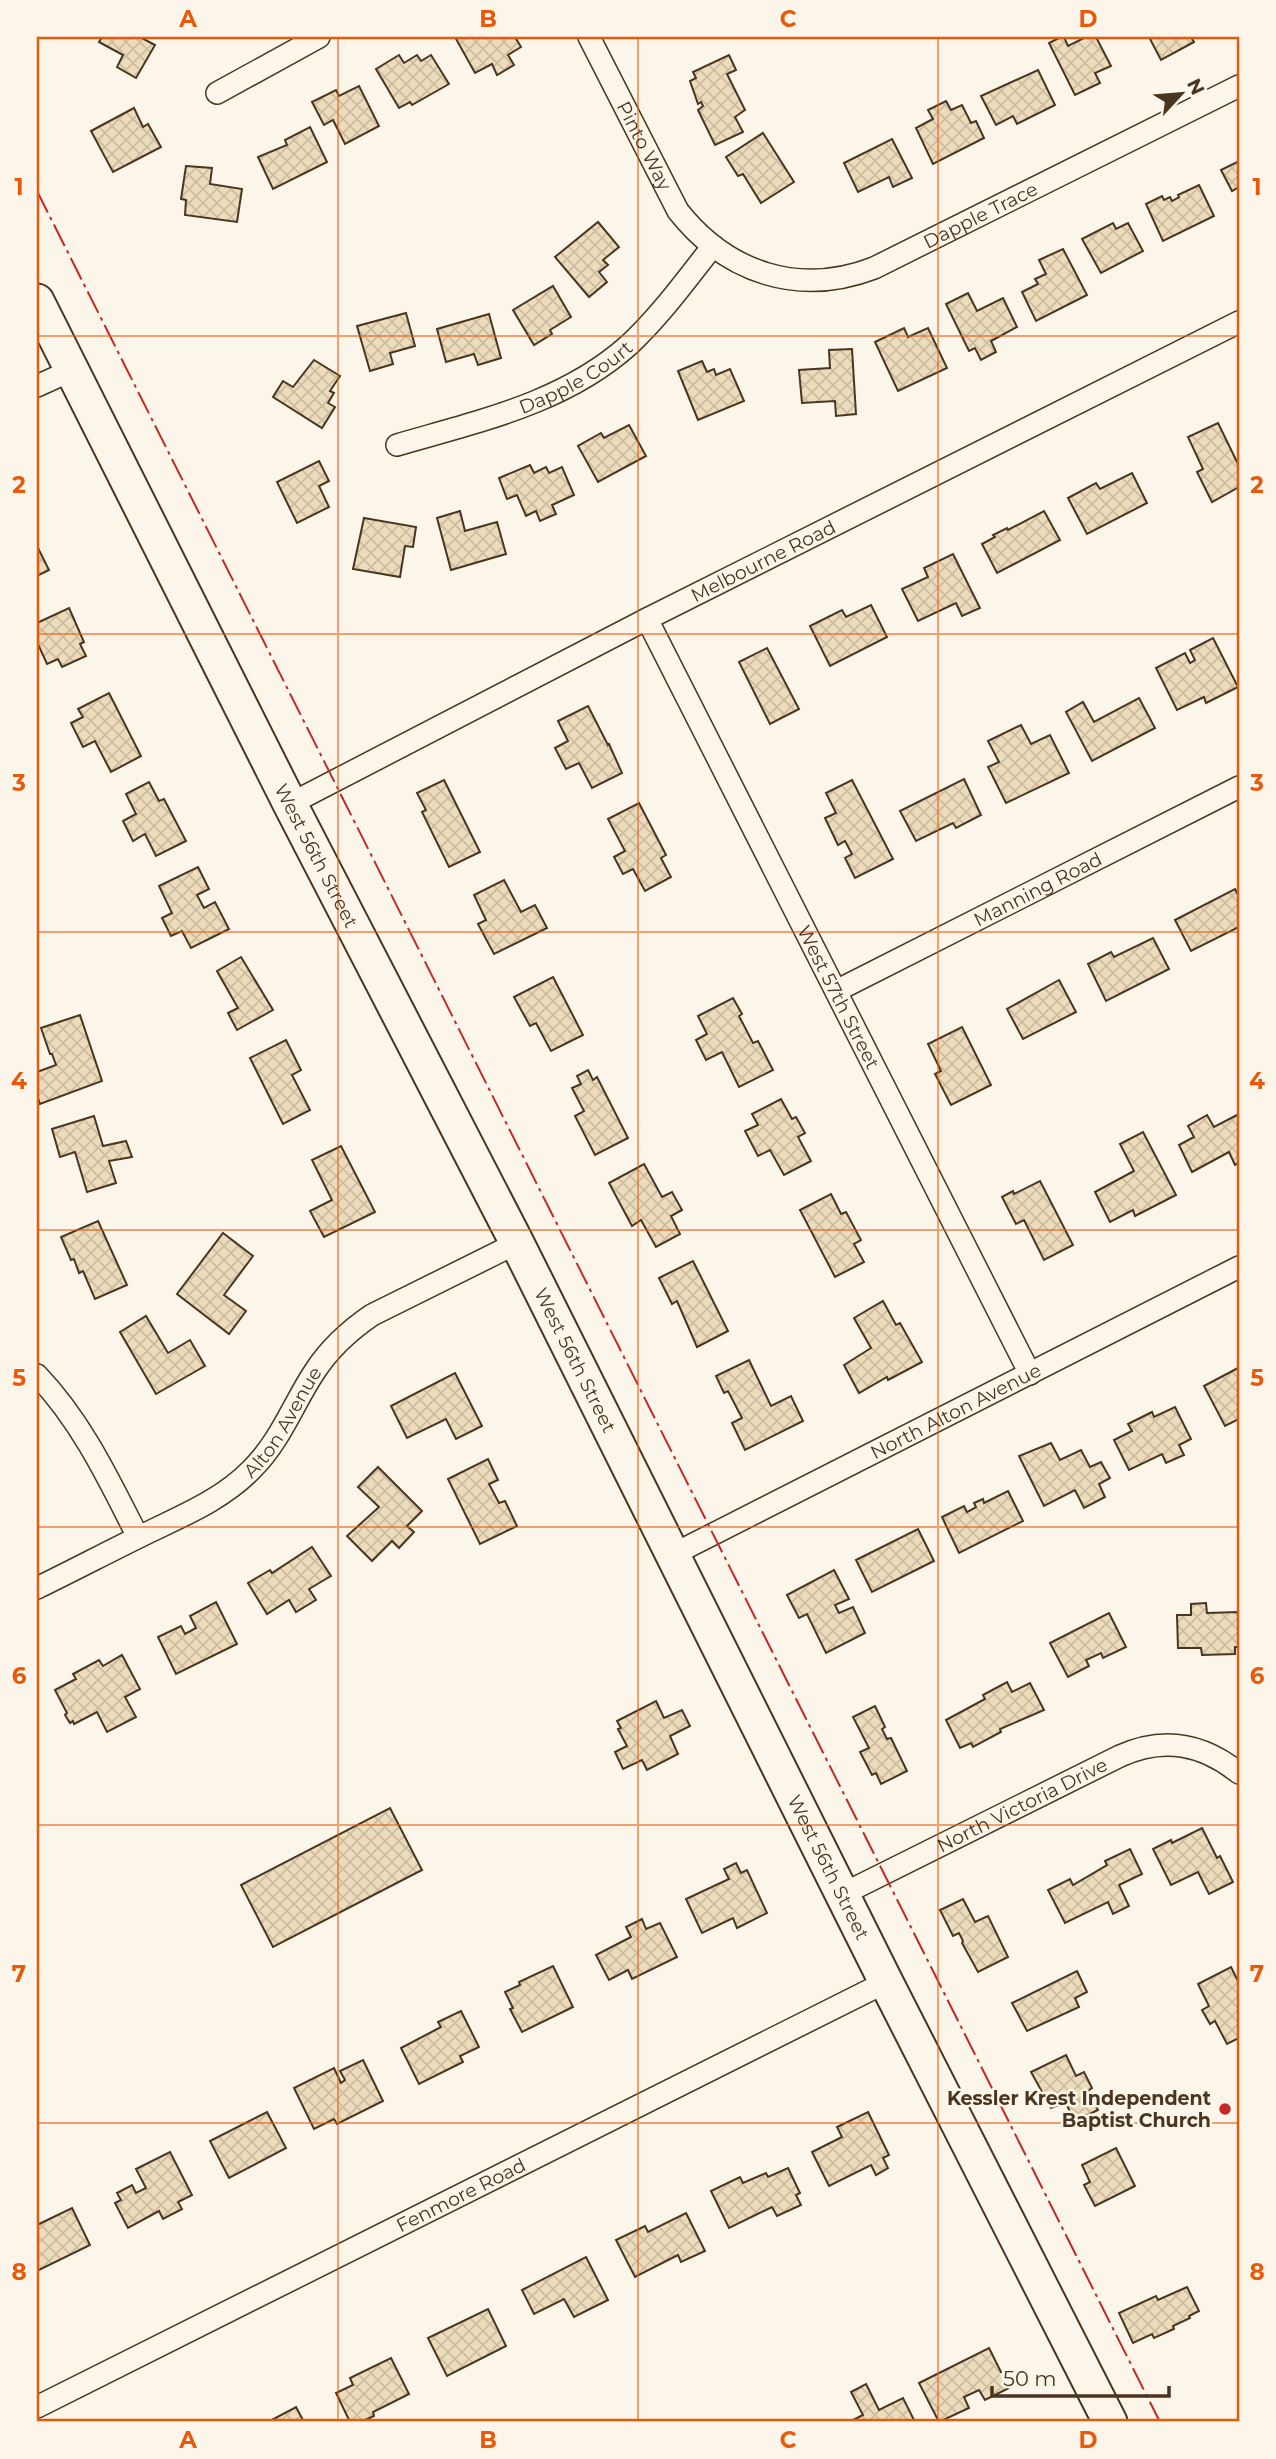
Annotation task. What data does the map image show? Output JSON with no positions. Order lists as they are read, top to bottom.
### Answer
{
  "streets": {
    "main road": ["West 56th Street"],
    "street": [
      "Pinto Way",
      "Dapple Trace",
      "Dapple Court",
      "Melbourne Road",
      "Manning Road",
      "West 57th Street",
      "North Alton Avenue",
      "Alton Avenue",
      "North Victoria Drive",
      "Fenmore Road"
    ]
  },
  "crossings": [
    ["Pinto Way", "Dapple Trace"],
    ["Pinto Way", "Dapple Court"],
    ["Dapple Trace", "Dapple Court"],
    ["Melbourne Road", "West 56th Street"],
    ["Melbourne Road", "West 57th Street"],
    ["West 56th Street", "North Alton Avenue"],
    ["West 56th Street", "Alton Avenue"],
    ["West 56th Street", "North Victoria Drive"],
    ["West 56th Street", "Fenmore Road"],
    ["Manning Road", "West 57th Street"],
    ["West 57th Street", "North Alton Avenue"]
  ],
  "places": ["Kessler Krest Independent Baptist Church"],
  "scale_bar": "50 m",
  "north": "top right",
  "grid": {
    "columns": [
      "A",
      "B",
      "C",
      "D"
    ],
    "rows": [
      "1",
      "2",
      "3",
      "4",
      "5",
      "6",
      "7",
      "8"
    ]
  }
}
